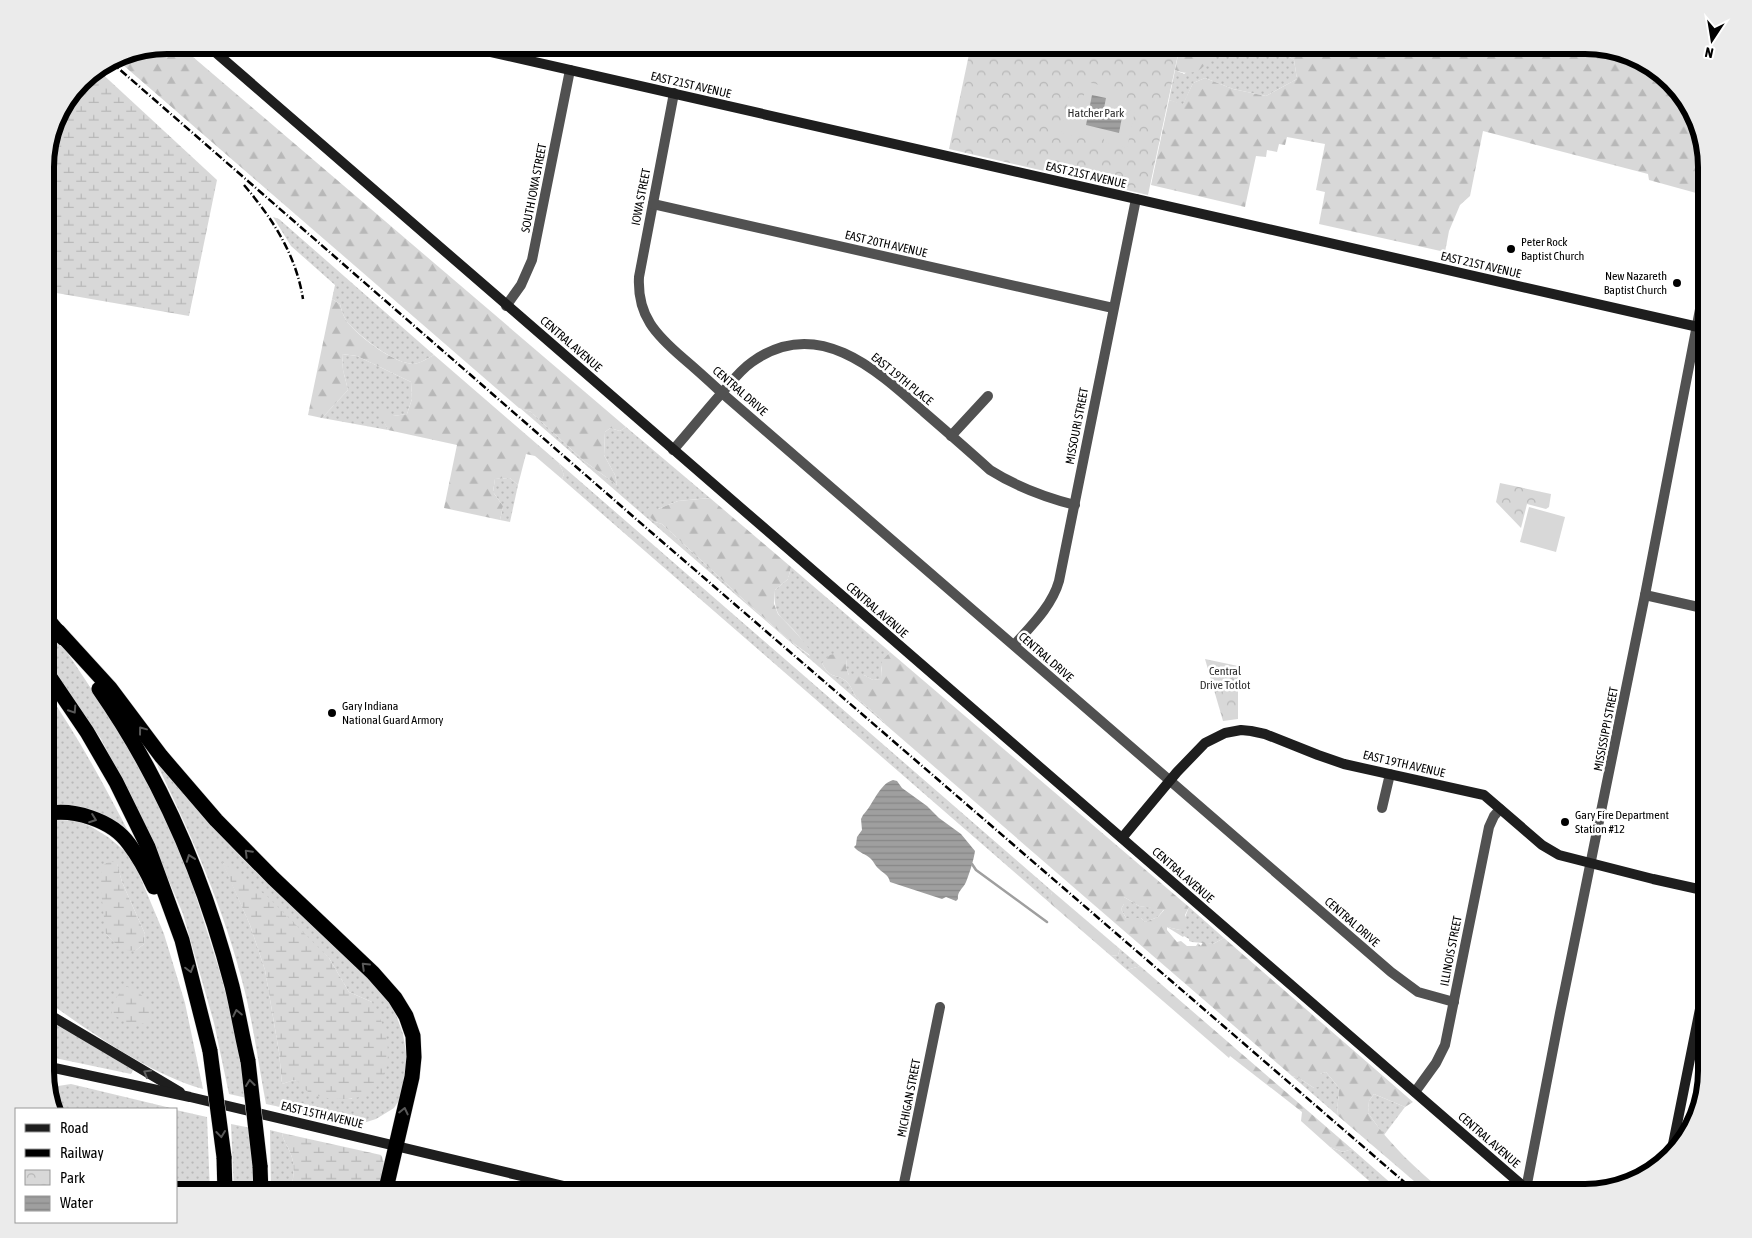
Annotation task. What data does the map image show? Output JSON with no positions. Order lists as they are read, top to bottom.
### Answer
{
  "streets": {
    "street": [
      "EAST 21ST AVENUE",
      "SOUTH IOWA STREET",
      "IOWA STREET",
      "EAST 20TH AVENUE",
      "CENTRAL AVENUE",
      "EAST 19TH PLACE",
      "CENTRAL DRIVE",
      "MISSOURI STREET",
      "MISSISSIPPI STREET",
      "EAST 19TH AVENUE",
      "ILLINOIS STREET",
      "MICHIGAN STREET",
      "EAST 15TH AVENUE"
    ]
  },
  "crossings": [
    ["EAST 21ST AVENUE", "SOUTH IOWA STREET"],
    ["EAST 21ST AVENUE", "IOWA STREET"],
    ["EAST 21ST AVENUE", "MISSOURI STREET"],
    ["EAST 21ST AVENUE", "MISSISSIPPI STREET"],
    ["SOUTH IOWA STREET", "CENTRAL AVENUE"],
    ["IOWA STREET", "EAST 20TH AVENUE"],
    ["IOWA STREET", "CENTRAL DRIVE"],
    ["EAST 20TH AVENUE", "MISSOURI STREET"],
    ["CENTRAL AVENUE", "EAST 19TH PLACE"],
    ["CENTRAL AVENUE", "EAST 19TH AVENUE"],
    ["CENTRAL AVENUE", "ILLINOIS STREET"],
    ["EAST 19TH PLACE", "CENTRAL DRIVE"],
    ["EAST 19TH PLACE", "MISSOURI STREET"],
    ["CENTRAL DRIVE", "MISSOURI STREET"],
    ["CENTRAL DRIVE", "EAST 19TH AVENUE"],
    ["CENTRAL DRIVE", "ILLINOIS STREET"],
    ["MISSISSIPPI STREET", "EAST 19TH AVENUE"],
    ["EAST 19TH AVENUE", "ILLINOIS STREET"]
  ],
  "parks": ["Hatcher Park", "Central Drive Totlot"],
  "places": [
    "Peter Rock Baptist Church",
    "New Nazareth Baptist Church",
    "Gary Indiana National Guard Armory",
    "Gary Fire Department Station #12"
  ],
  "legend": [
    "Road",
    "Railway",
    "Park",
    "Water"
  ],
  "north": "bottom"
}
